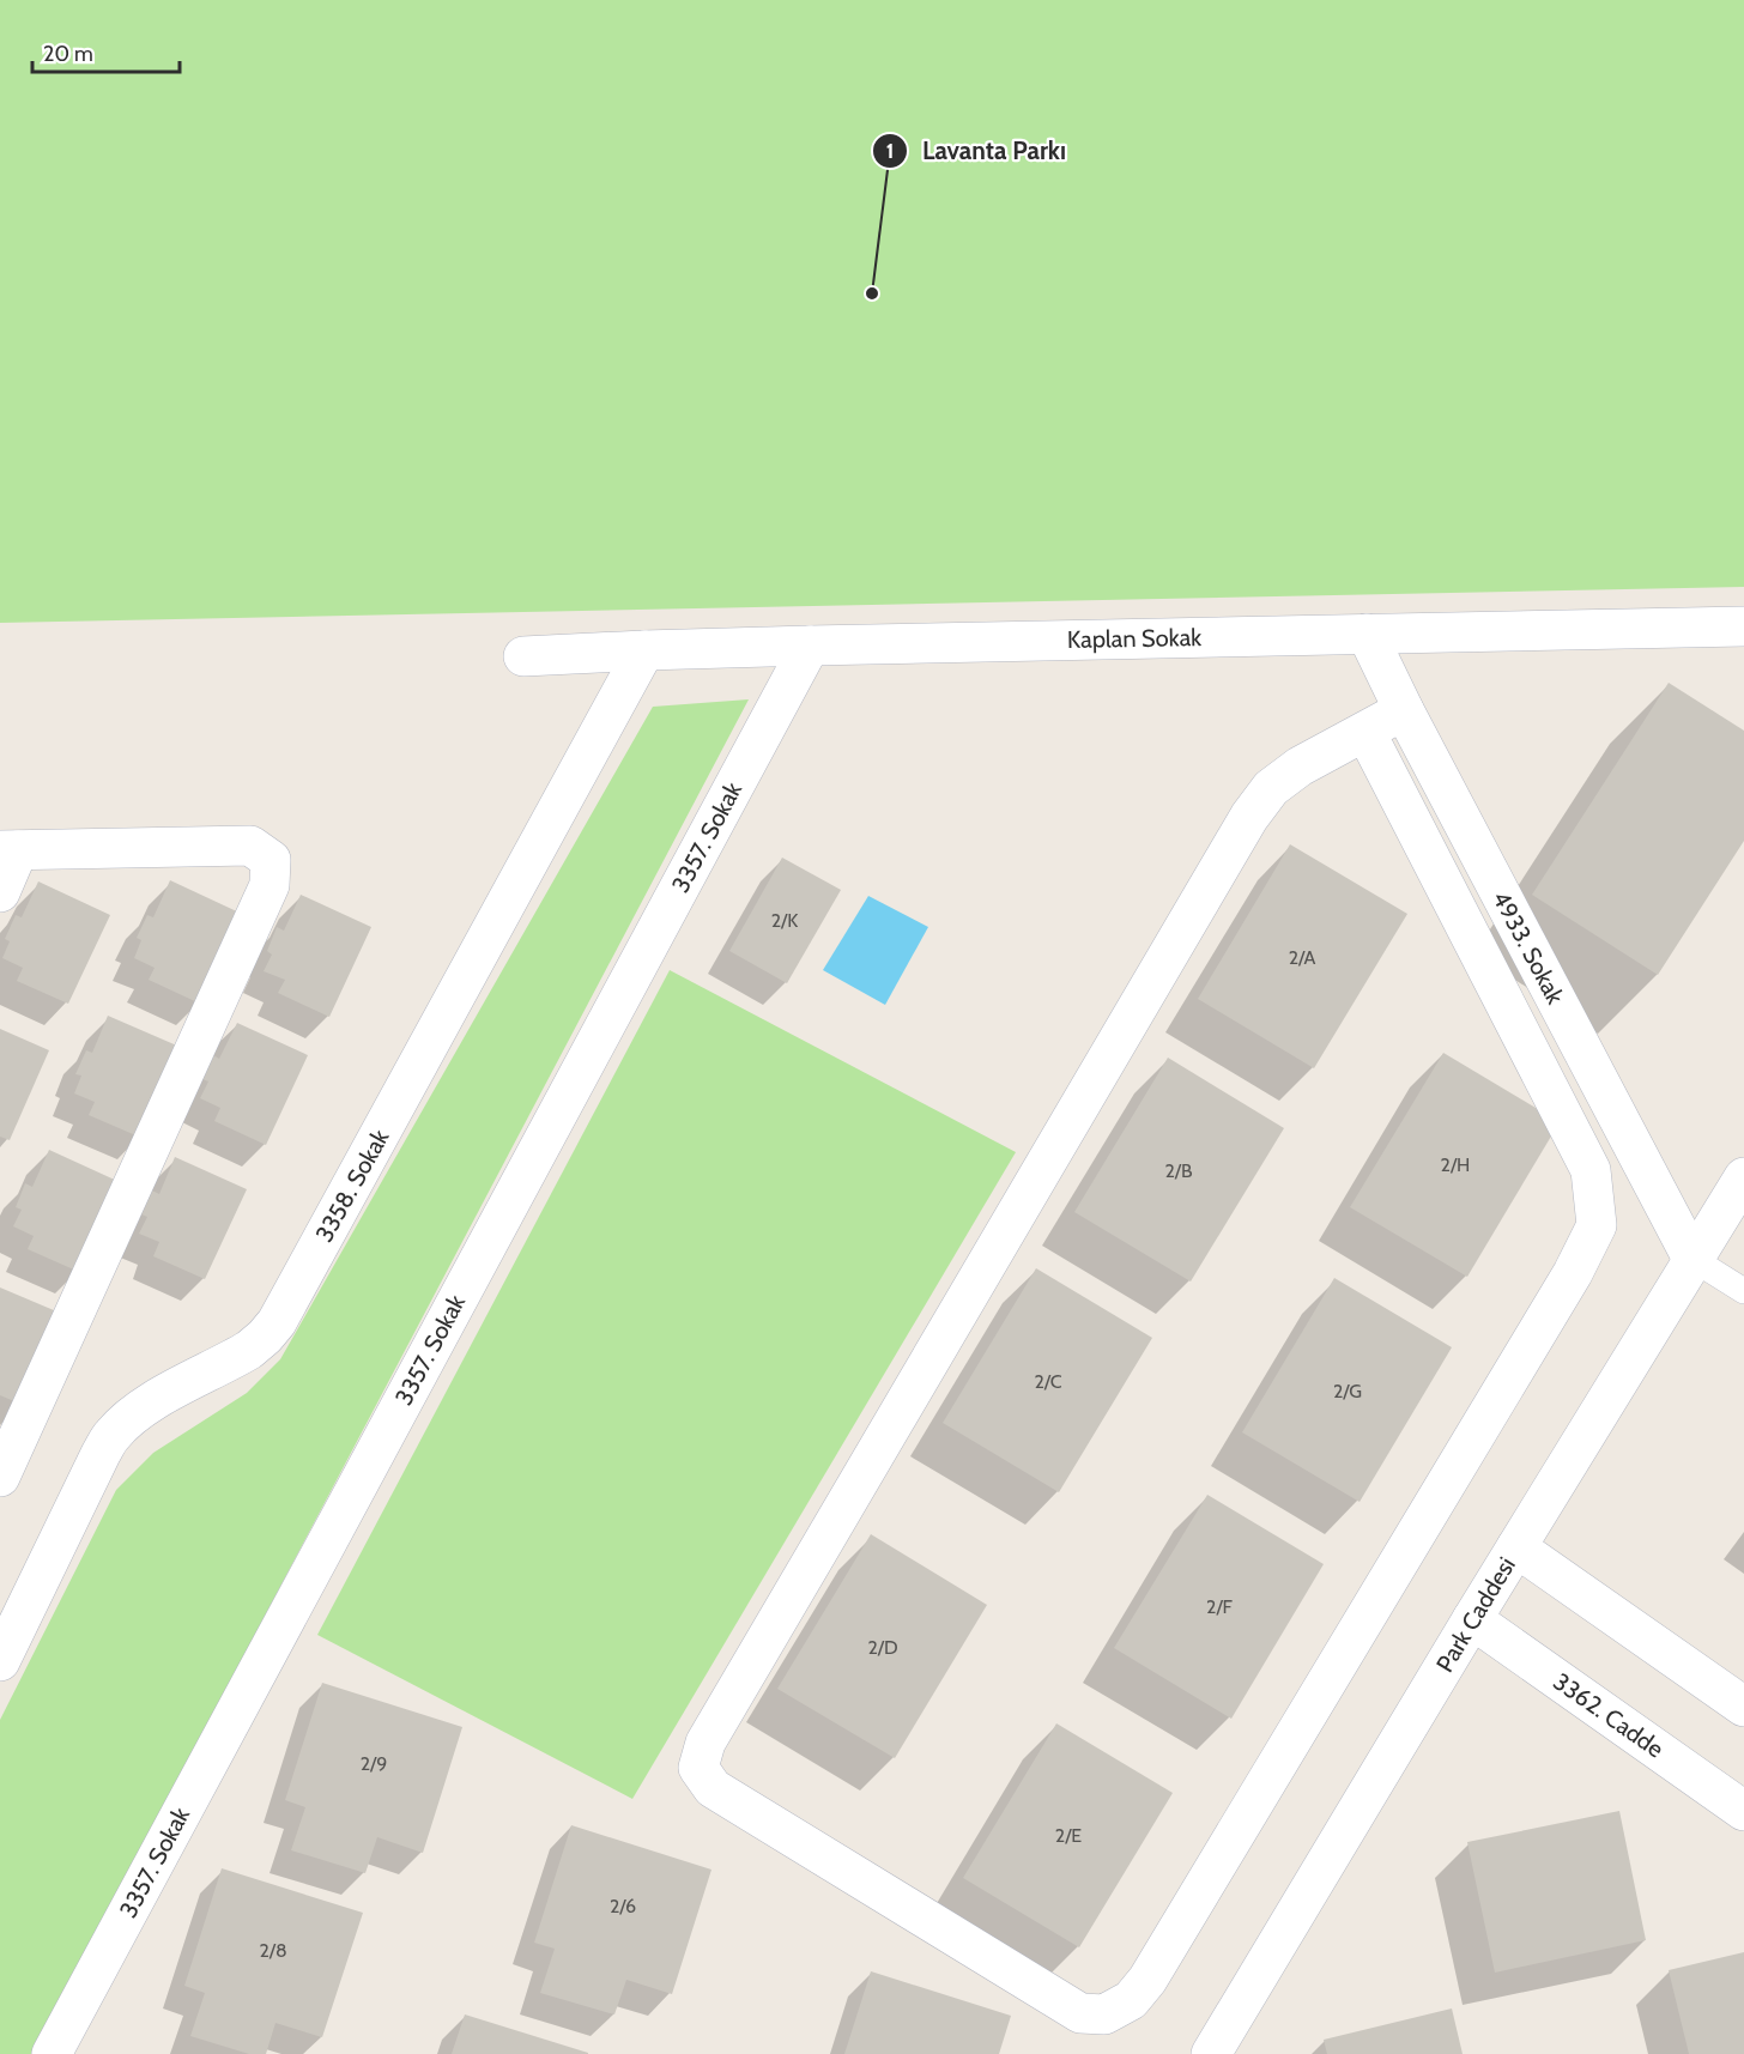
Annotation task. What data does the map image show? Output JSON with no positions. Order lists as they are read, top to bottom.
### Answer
{
  "streets": {
    "street": [
      "Kaplan Sokak",
      "3357. Sokak",
      "4933. Sokak",
      "3358. Sokak",
      "Park Caddesi",
      "3362. Cadde"
    ]
  },
  "crossings": [
    ["Kaplan Sokak", "3357. Sokak"],
    ["Kaplan Sokak", "4933. Sokak"],
    ["Kaplan Sokak", "3358. Sokak"],
    ["4933. Sokak", "Park Caddesi"],
    ["Park Caddesi", "3362. Cadde"]
  ],
  "places": ["Lavanta Parkı"],
  "house_numbers": [
    "2/K",
    "2/A",
    "2/H",
    "2/B",
    "2/C",
    "2/G",
    "2/F",
    "2/D",
    "2/9",
    "2/E",
    "2/6",
    "2/8"
  ],
  "scale_bar": "20 m"
}
